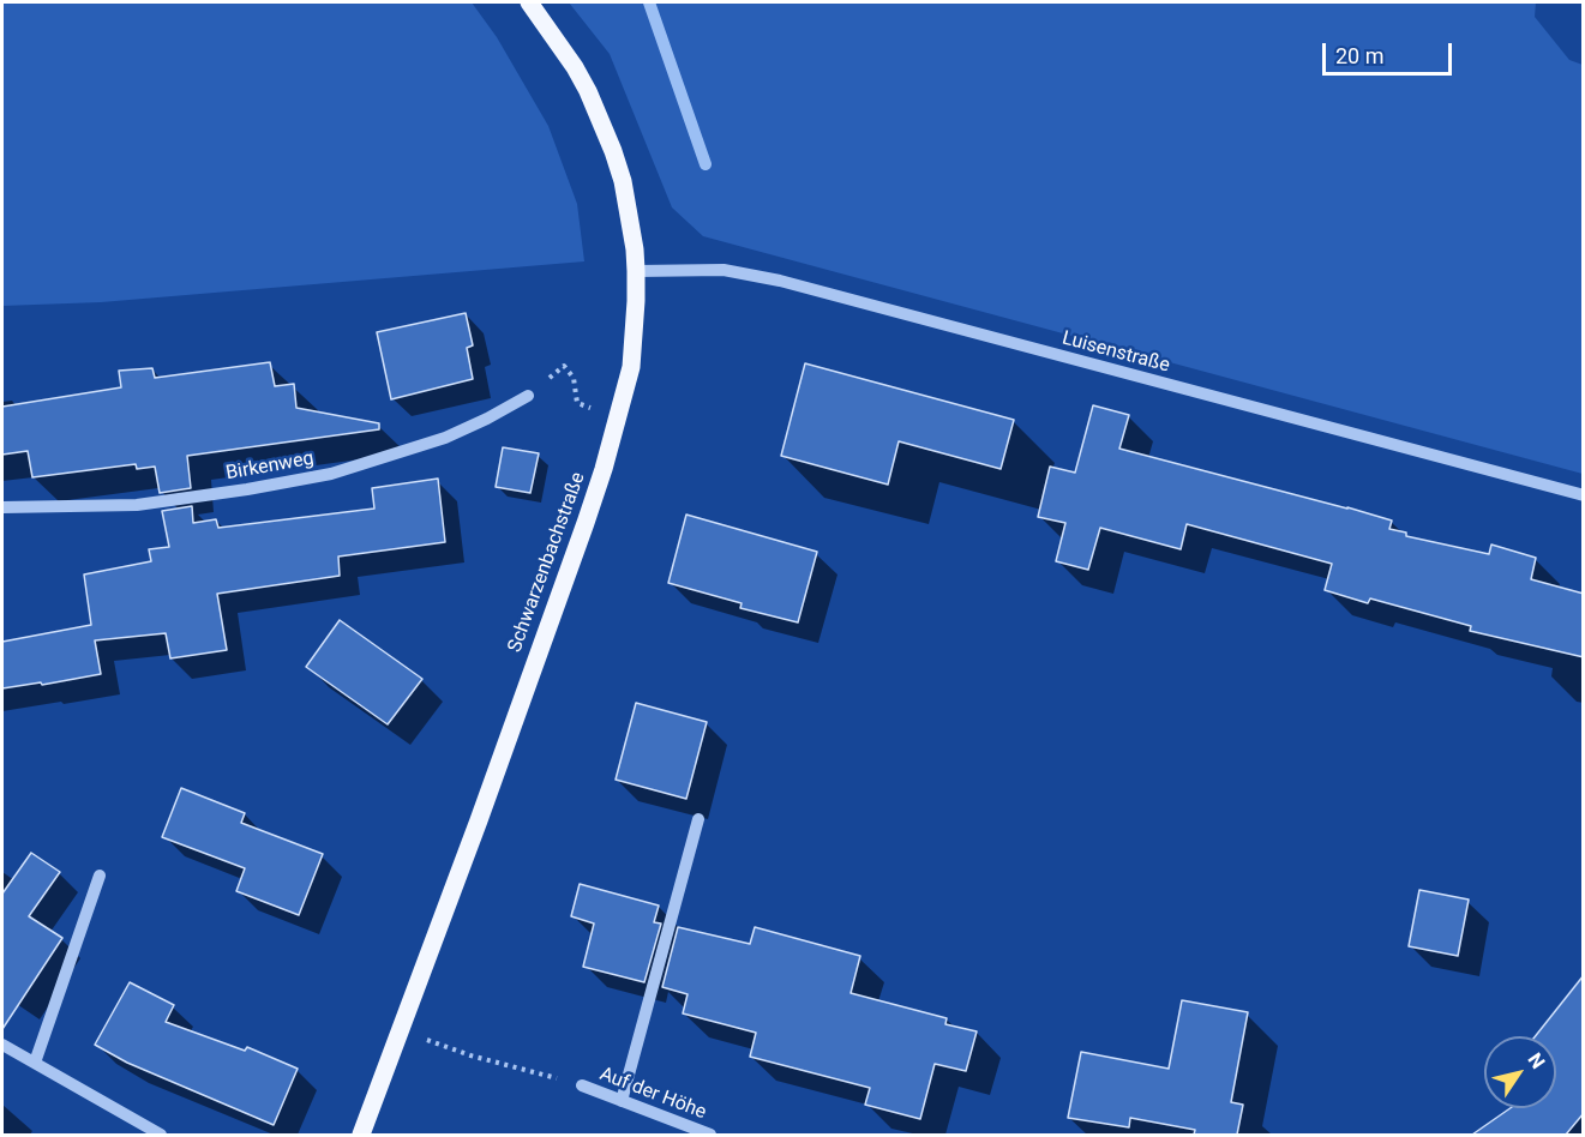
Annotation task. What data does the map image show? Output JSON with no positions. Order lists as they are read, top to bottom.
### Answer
{
  "streets": {
    "main road": ["Schwarzenbachstraße"],
    "street": ["Luisenstraße", "Birkenweg", "Auf der Höhe"]
  },
  "crossings": [
    ["Luisenstraße", "Schwarzenbachstraße"]
  ],
  "scale_bar": "20 m",
  "north": "top right"
}
